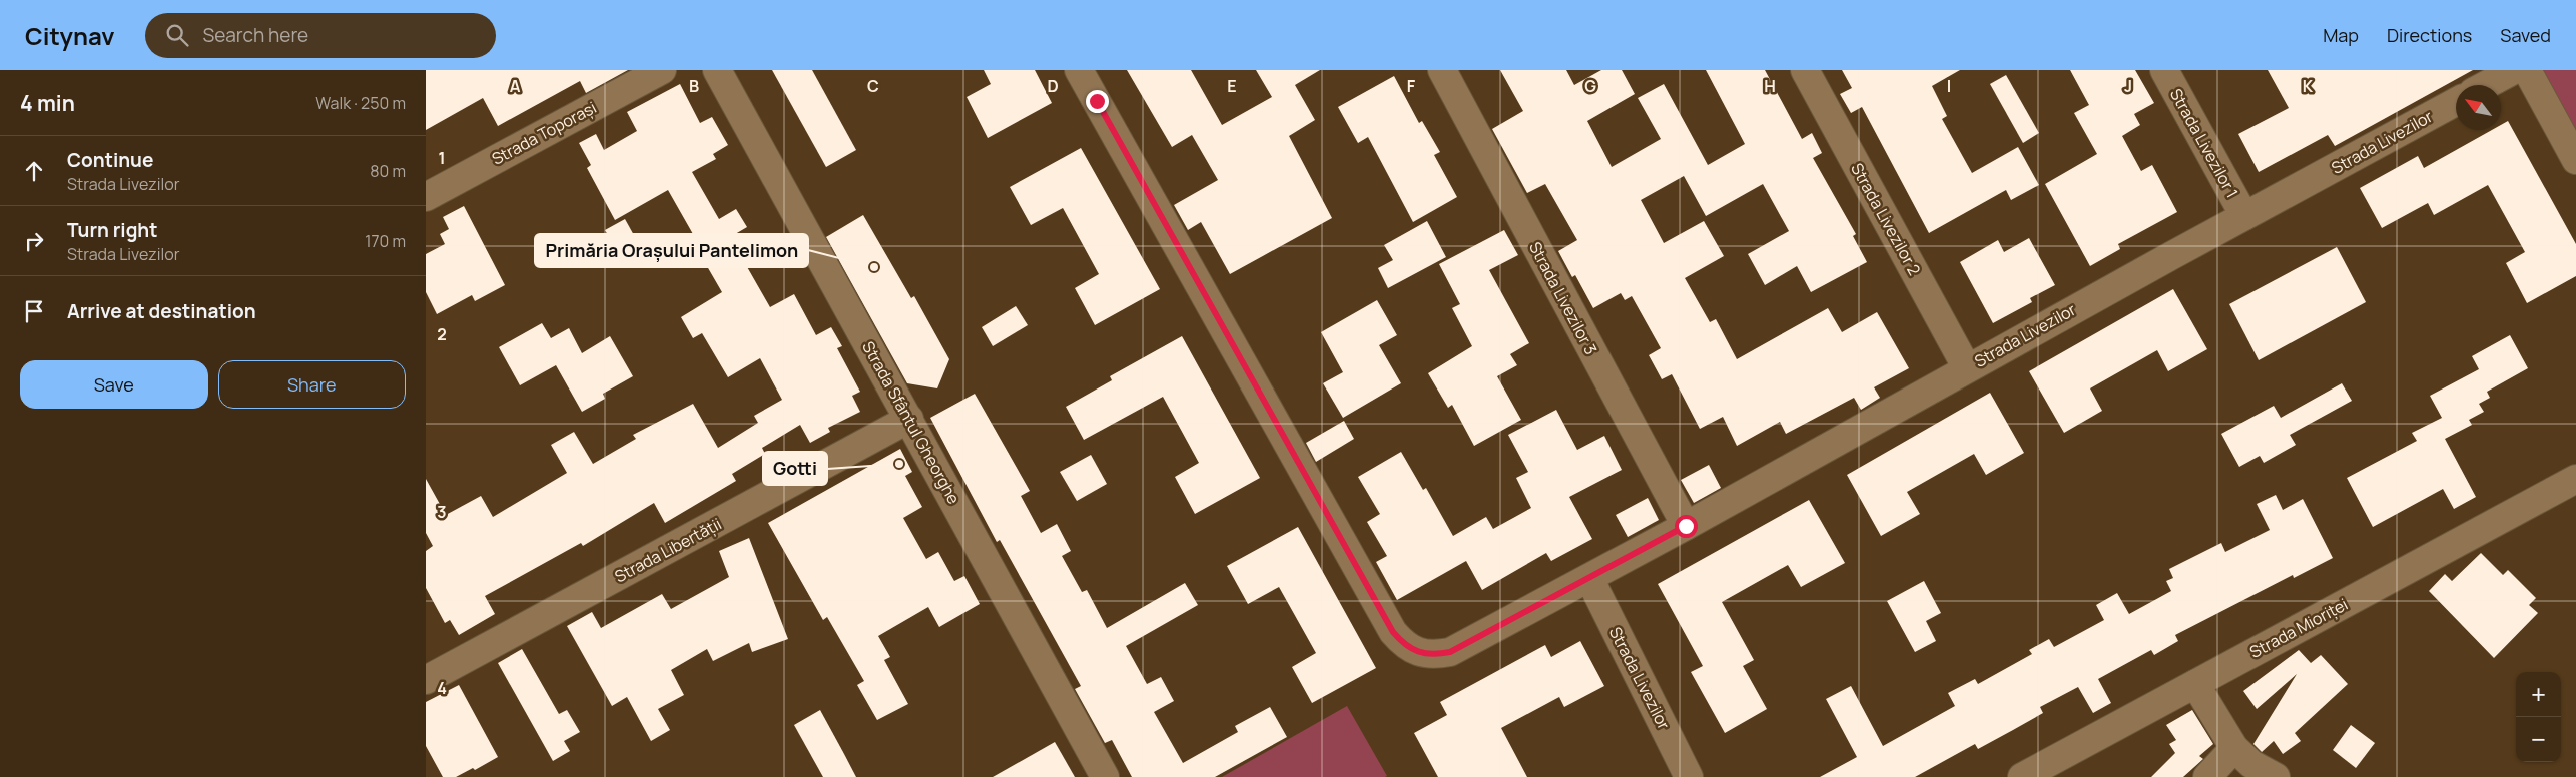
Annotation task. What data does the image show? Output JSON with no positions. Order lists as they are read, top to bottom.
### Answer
{
  "streets": {
    "street": [
      "Strada Toporași",
      "Strada Livezilor",
      "Strada Livezilor 1",
      "Strada Livezilor 2",
      "Strada Livezilor 3",
      "Strada Sfântul Gheorghe",
      "Strada Libertății",
      "Strada Mioriței"
    ]
  },
  "crossings": [
    ["Strada Livezilor", "Strada Livezilor 1"],
    ["Strada Livezilor", "Strada Livezilor 2"],
    ["Strada Livezilor", "Strada Livezilor 3"],
    ["Strada Sfântul Gheorghe", "Strada Libertății"]
  ],
  "places": ["Primăria Orașului Pantelimon", "Gotti"],
  "north": "top left",
  "page": {
    "header": "Citynav",
    "search": "Search here",
    "nav": ["Map", "Directions", "Saved"],
    "heading": ["4 min", "Walk · 250 m"],
    "list": [
      ["Continue", "Strada Livezilor", "80 m"],
      ["Turn right", "Strada Livezilor", "170 m"],
      "Arrive at destination"
    ],
    "buttons": ["Save", "Share"],
    "map_buttons": ["+", "−"]
  },
  "grid": {
    "columns": [
      "A",
      "B",
      "C",
      "D",
      "E",
      "F",
      "G",
      "H",
      "I",
      "J",
      "K"
    ],
    "rows": [
      "1",
      "2",
      "3",
      "4"
    ]
  }
}
